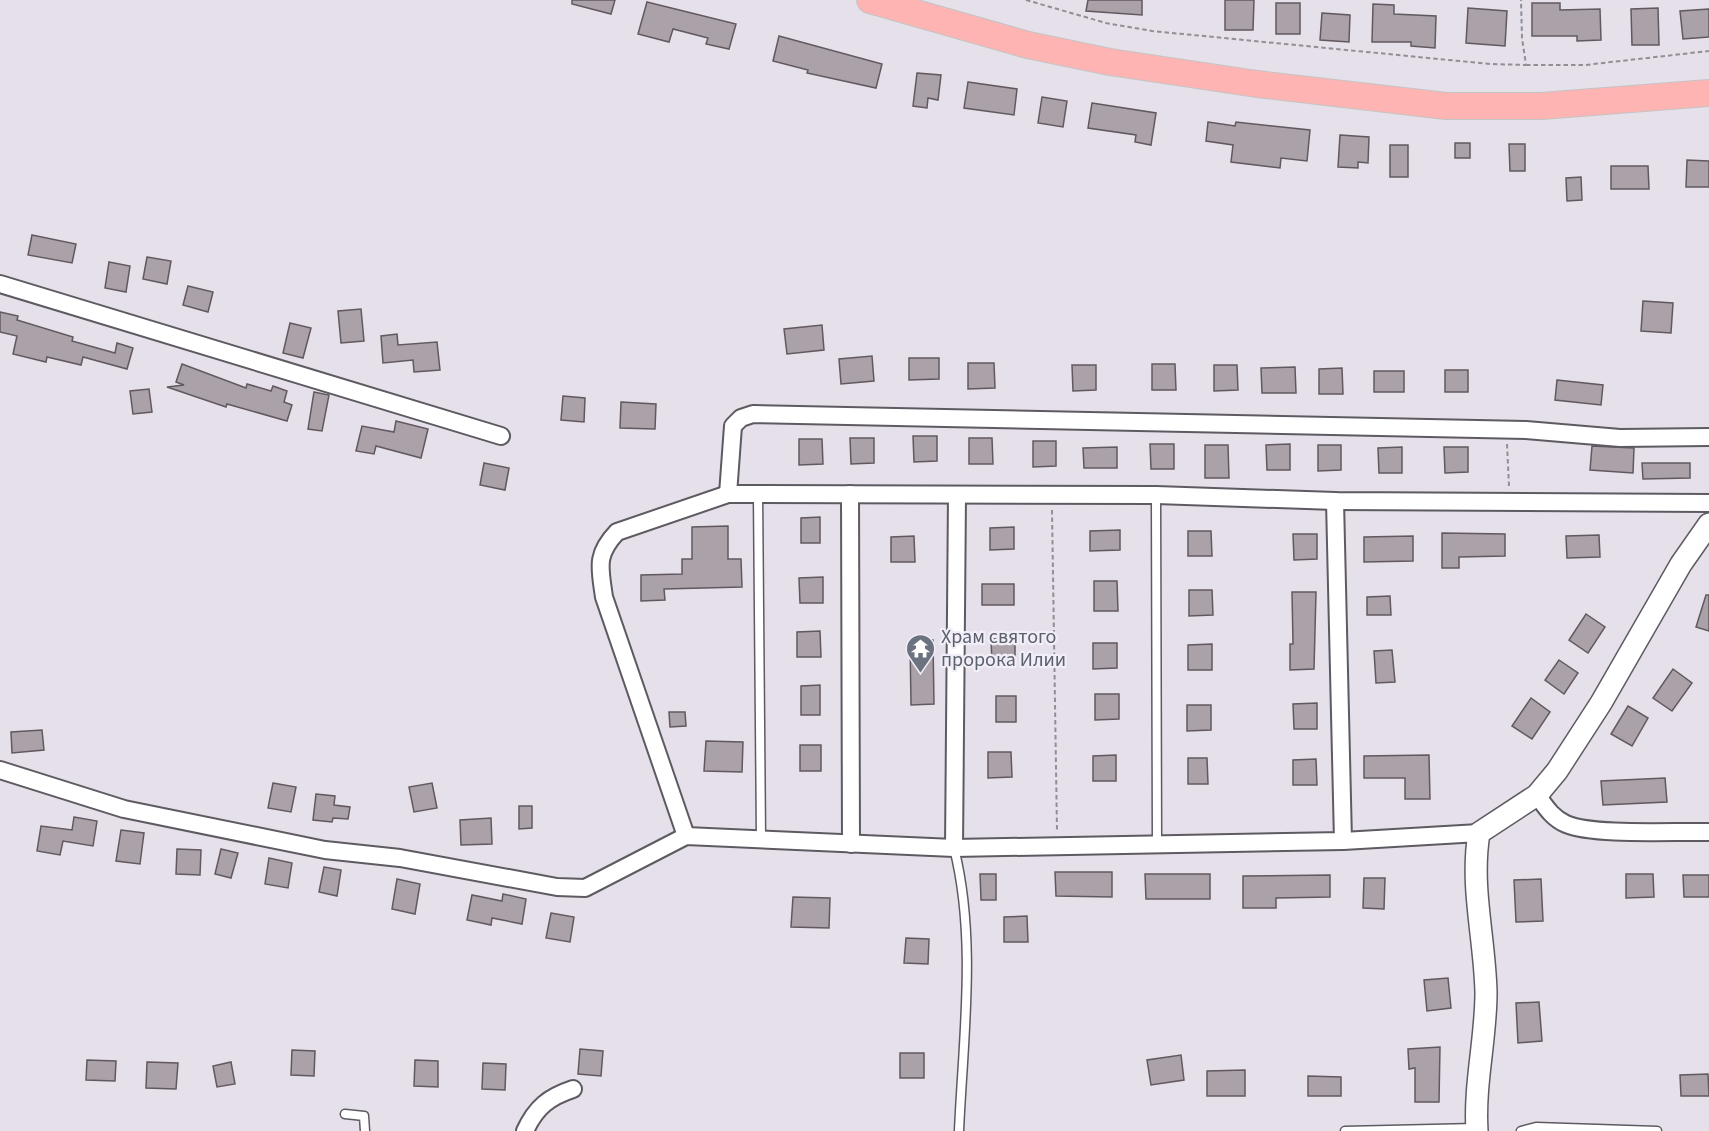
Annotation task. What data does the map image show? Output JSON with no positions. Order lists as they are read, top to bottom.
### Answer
{
  "places": {
    "temple": ["Храм святого пророка Илии"]
  }
}
